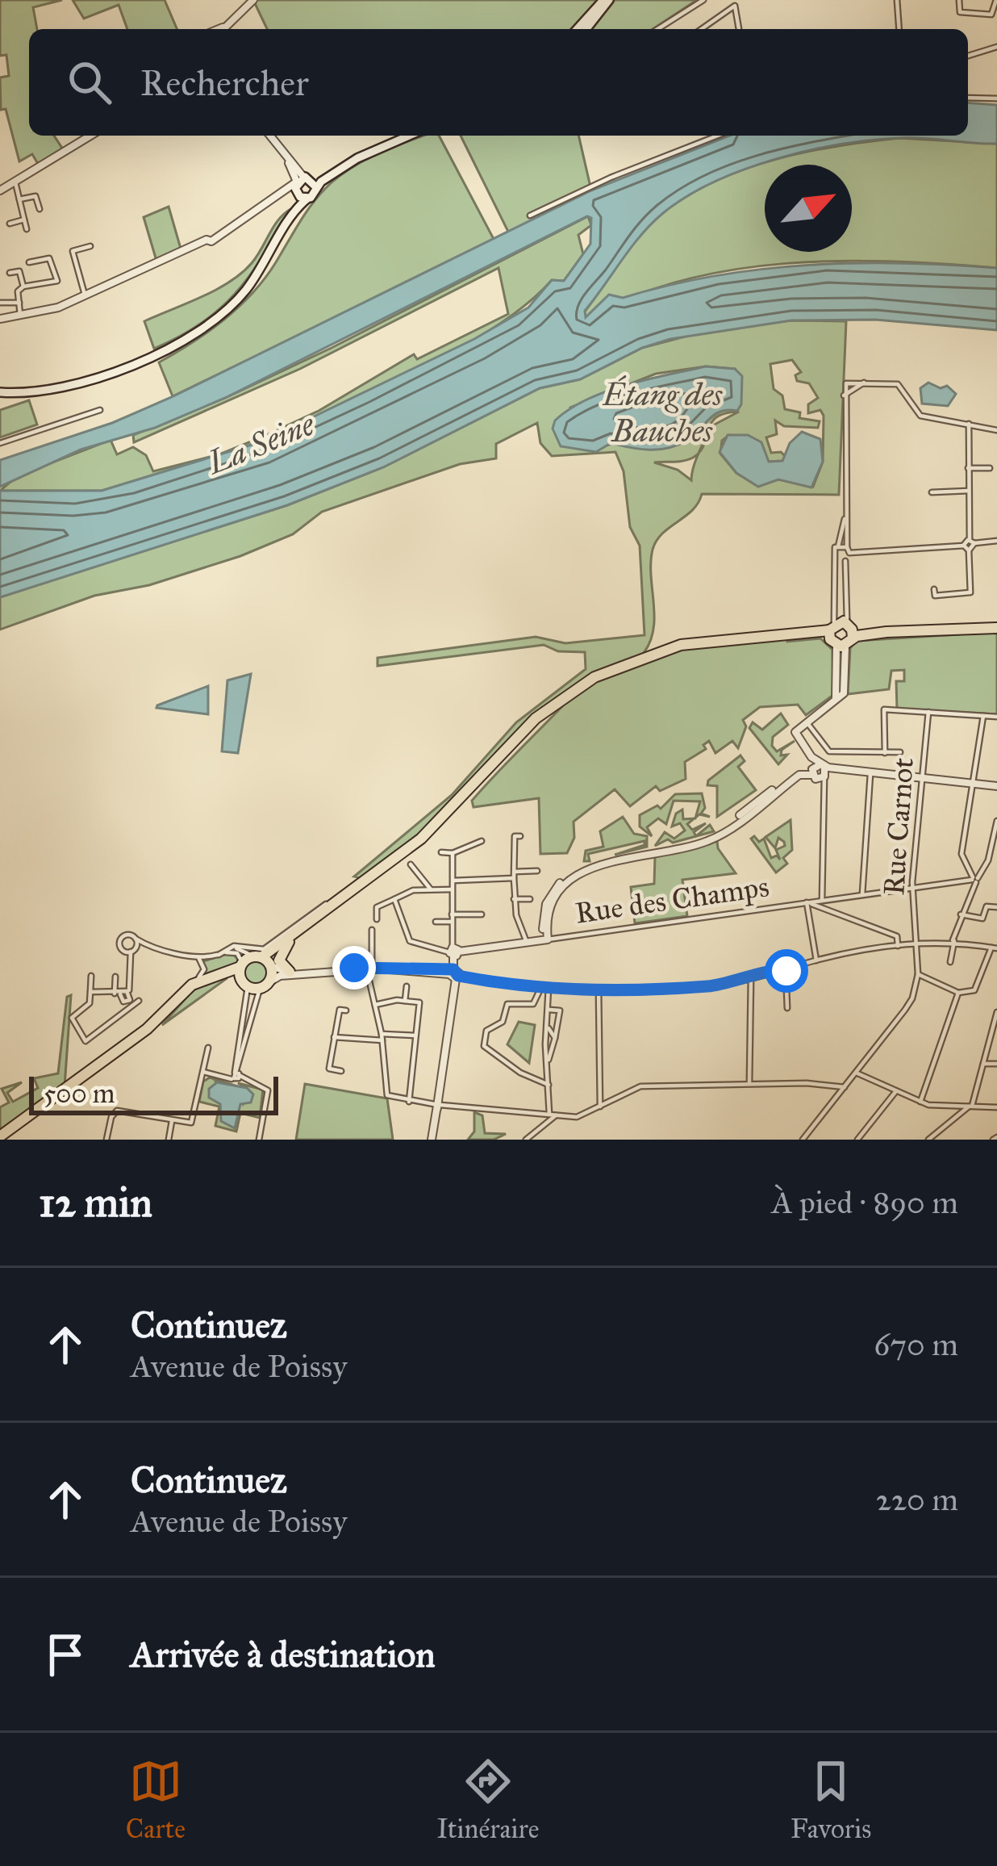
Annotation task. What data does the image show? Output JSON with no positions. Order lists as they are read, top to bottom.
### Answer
{
  "streets": {
    "street": ["Rue Carnot", "Rue des Champs"]
  },
  "crossings": [
    ["Rue Carnot", "Rue des Champs"]
  ],
  "water": ["Étang des Bauches", "La Seine"],
  "scale_bar": "500 m",
  "north": "top right",
  "page": {
    "search": "Rechercher",
    "scale": "500 m",
    "heading": ["12 min", "À pied · 890 m"],
    "list": [
      ["Continuez", "Avenue de Poissy", "670 m"],
      ["Continuez", "Avenue de Poissy", "220 m"],
      "Arrivée à destination"
    ],
    "nav": ["Carte", "Itinéraire", "Favoris"]
  }
}
